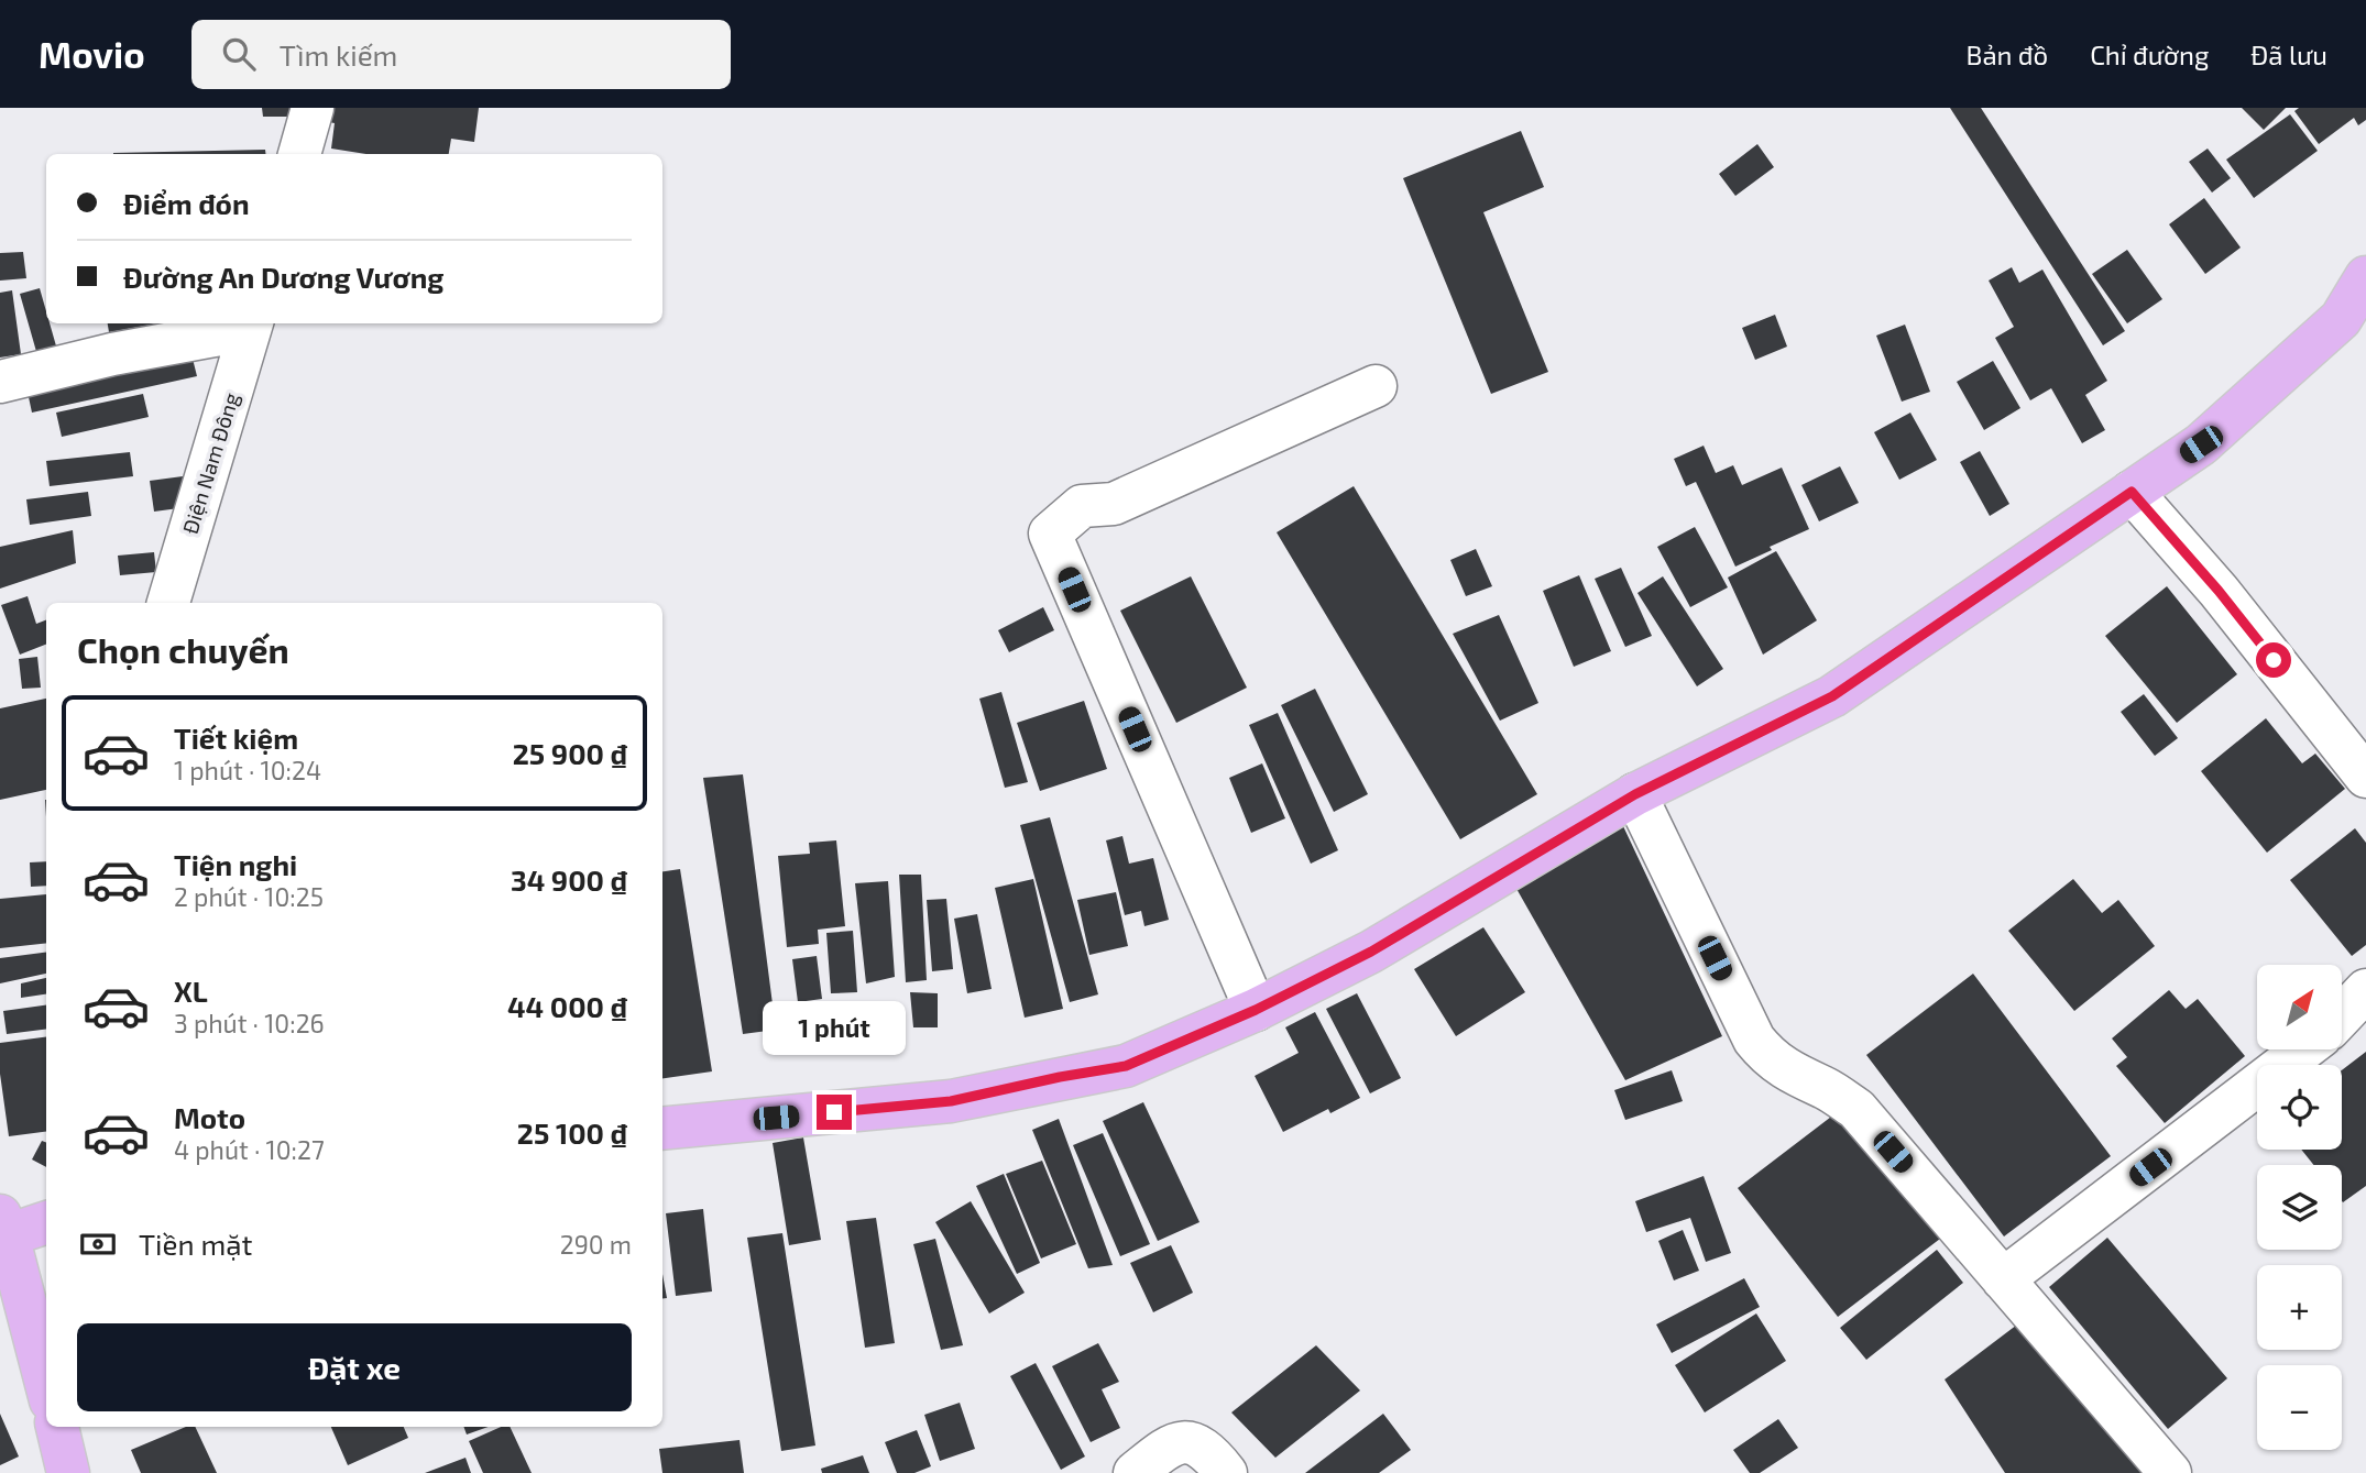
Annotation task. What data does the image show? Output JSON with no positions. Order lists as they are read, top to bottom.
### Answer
{
  "streets": {
    "street": ["Điện Nam Đông"]
  },
  "north": "top right",
  "page": {
    "header": "Movio",
    "search": "Tìm kiếm",
    "nav": ["Bản đồ", "Chỉ đường", "Đã lưu"],
    "banner": ["Điểm đón", "Đường An Dương Vương"],
    "heading": "Chọn chuyến",
    "list": [
      {
        "name": "Tiết kiệm",
        "note": "1 phút · 10:24",
        "value": "25 900 ₫"
      },
      {
        "name": "Tiện nghi",
        "note": "2 phút · 10:25",
        "value": "34 900 ₫"
      },
      {
        "name": "XL",
        "note": "3 phút · 10:26",
        "value": "44 000 ₫"
      },
      {
        "name": "Moto",
        "note": "4 phút · 10:27",
        "value": "25 100 ₫"
      }
    ],
    "map_buttons": ["+", "−"],
    "bubble": "1 phút",
    "pay": ["Tiền mặt", "290 m"],
    "buttons": "Đặt xe"
  }
}
